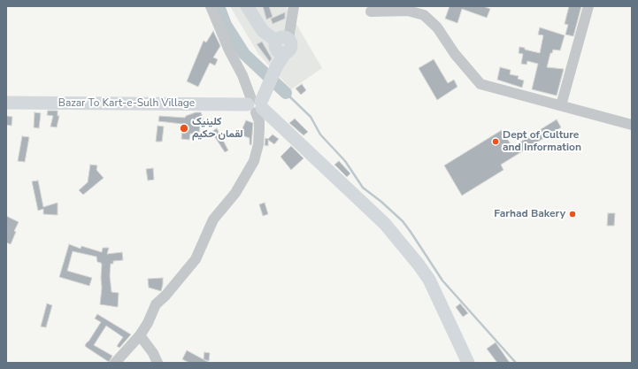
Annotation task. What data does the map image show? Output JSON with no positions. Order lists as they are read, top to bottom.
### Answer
{
  "streets": {
    "main road": ["Bazar To Kart-e-Sulh Village"]
  },
  "places": ["کلینیک لقمان حکیم", "Dept of Culture and Information", "Farhad Bakery"]
}
